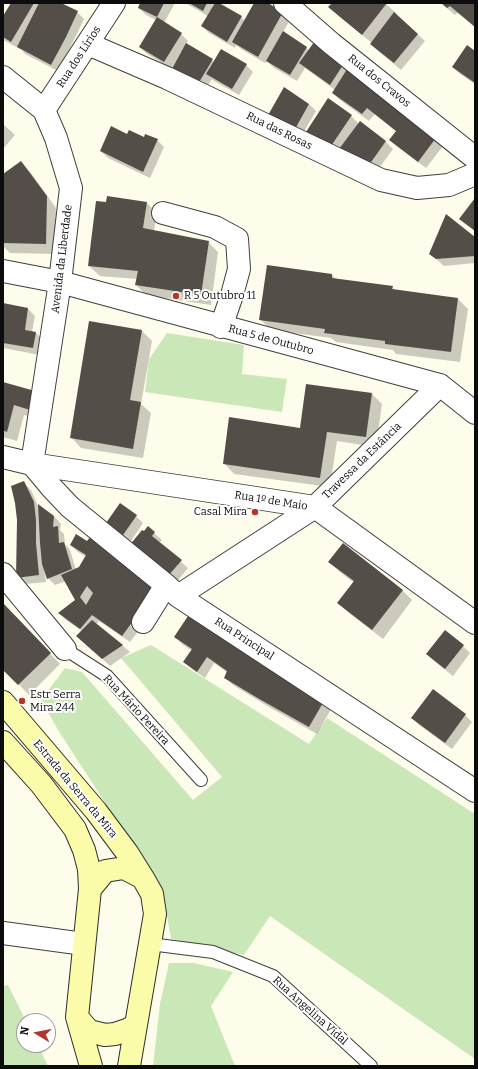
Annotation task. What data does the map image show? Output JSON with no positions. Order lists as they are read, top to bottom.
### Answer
{
  "streets": {
    "street": [
      "Rua dos Lírios",
      "Rua dos Cravos",
      "Rua das Rosas",
      "Avenida da Liberdade",
      "Rua 5 de Outubro",
      "Travessa da Estância",
      "Rua 1º de Maio",
      "Rua Principal",
      "Rua Mário Pereira",
      "Estrada da Serra da Mira"
    ],
    "lane": ["Rua Angelina Vidal"]
  },
  "crossings": [
    ["Rua dos Lírios", "Rua das Rosas"],
    ["Rua dos Lírios", "Avenida da Liberdade"],
    ["Avenida da Liberdade", "Rua 5 de Outubro"],
    ["Avenida da Liberdade", "Rua 1º de Maio"],
    ["Avenida da Liberdade", "Rua Principal"],
    ["Rua 5 de Outubro", "Travessa da Estância"],
    ["Travessa da Estância", "Rua 1º de Maio"],
    ["Travessa da Estância", "Rua Principal"],
    ["Rua 1º de Maio", "Rua Principal"],
    ["Estrada da Serra da Mira", "Rua Angelina Vidal"]
  ],
  "places": ["R 5 Outubro 11", "Casal Mira", "Estr Serra Mira 244"],
  "north": "left"
}
